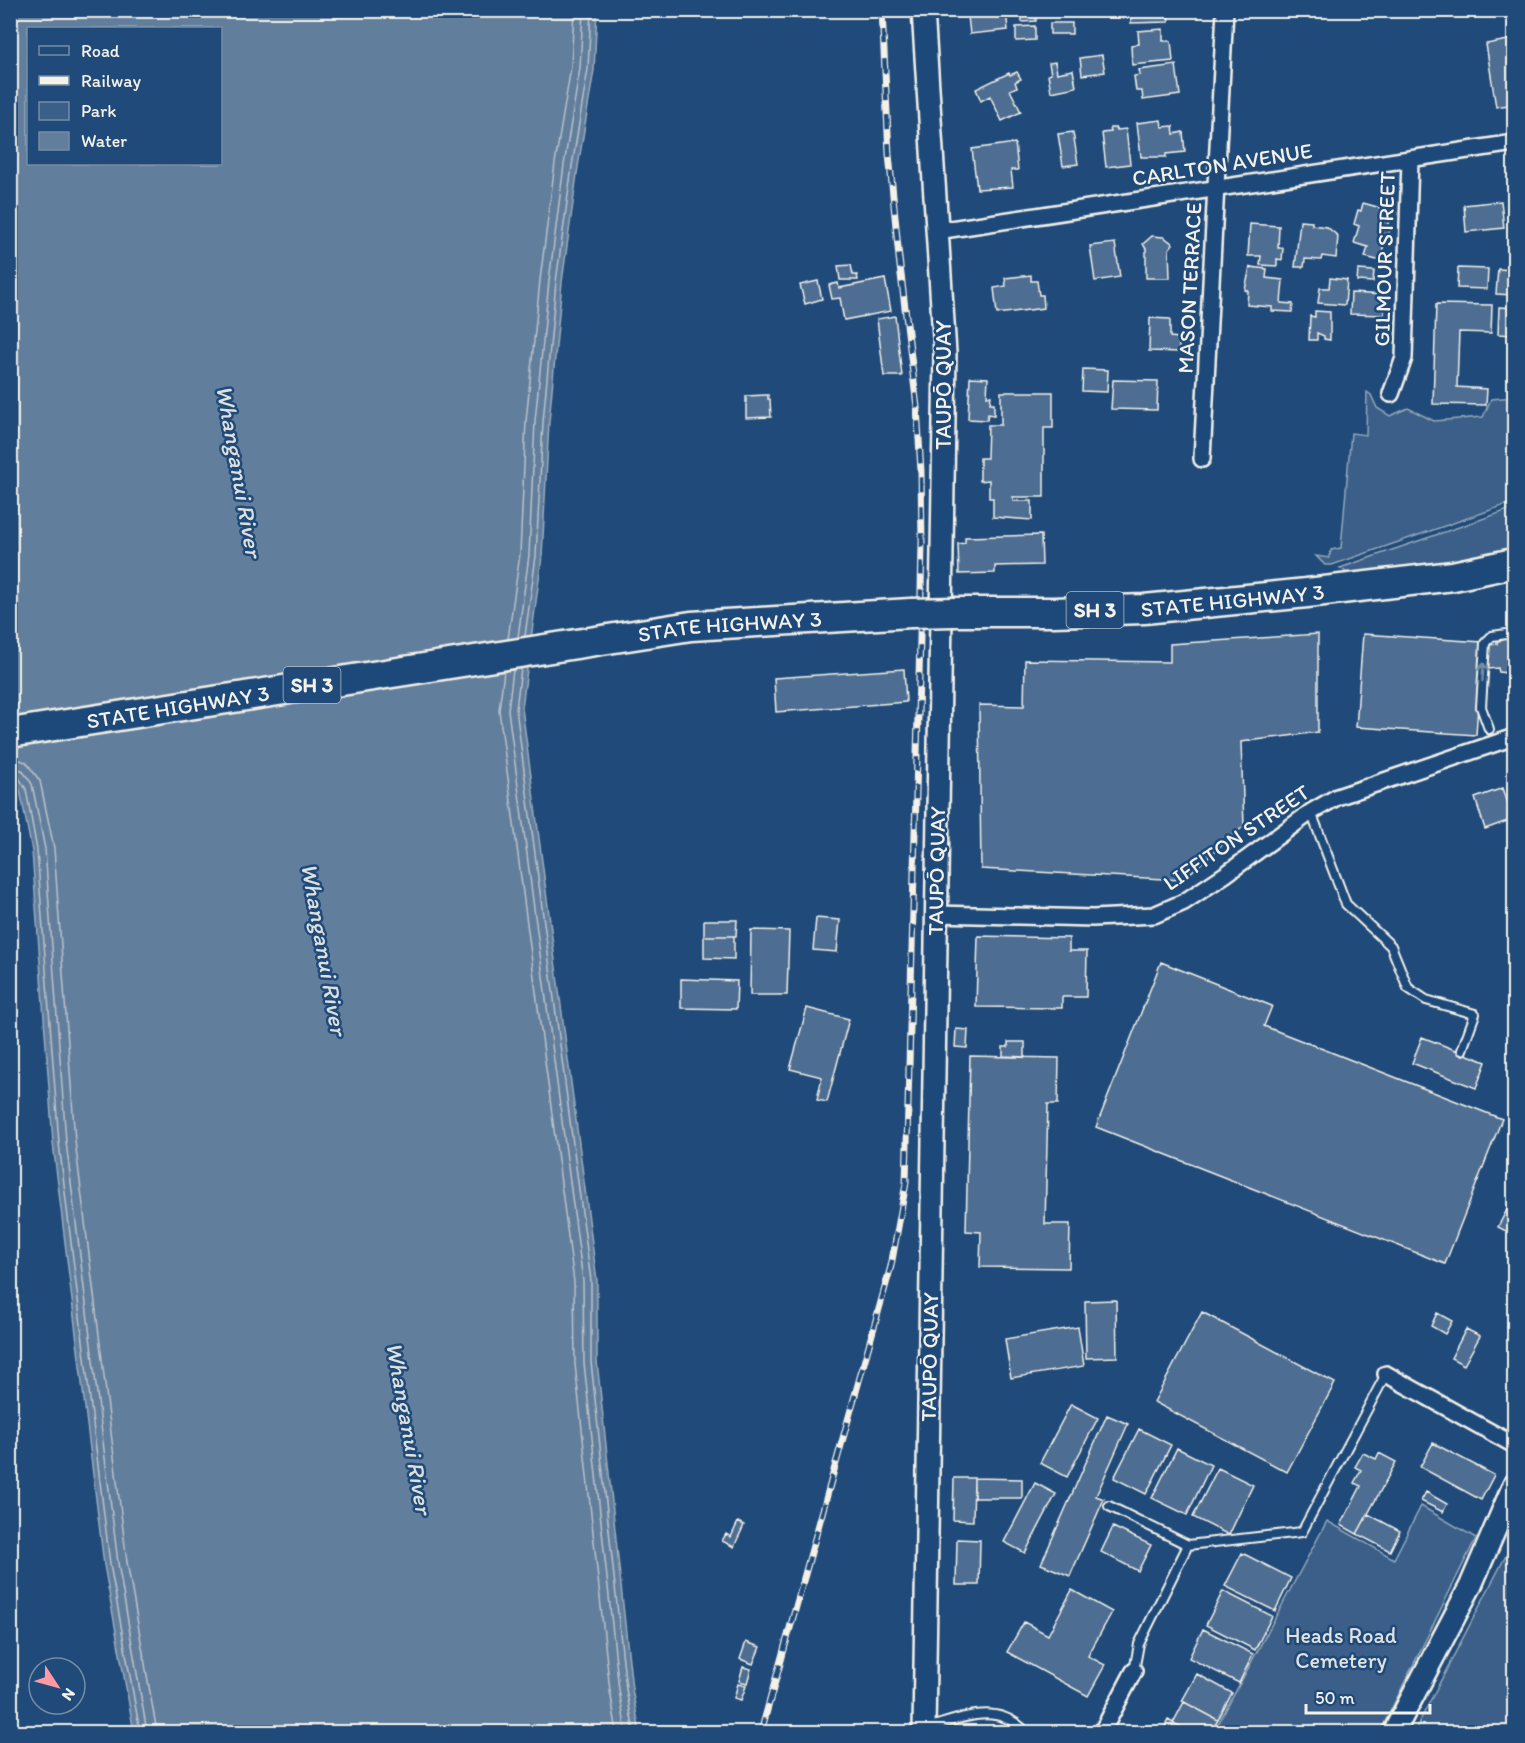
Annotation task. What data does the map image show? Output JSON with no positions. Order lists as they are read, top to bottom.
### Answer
{
  "streets": {
    "highway": ["STATE HIGHWAY 3", "SH 3"],
    "street": [
      "CARLTON AVENUE",
      "GILMOUR STREET",
      "MASON TERRACE",
      "TAUPŌ QUAY",
      "LIFFITON STREET"
    ]
  },
  "crossings": [
    ["CARLTON AVENUE", "GILMOUR STREET"],
    ["CARLTON AVENUE", "MASON TERRACE"],
    ["CARLTON AVENUE", "TAUPŌ QUAY"],
    ["TAUPŌ QUAY", "LIFFITON STREET"]
  ],
  "water": ["Whanganui River"],
  "parks": ["Heads Road Cemetery"],
  "legend": [
    "Road",
    "Railway",
    "Park",
    "Water"
  ],
  "scale_bar": "50 m",
  "north": "bottom right"
}
